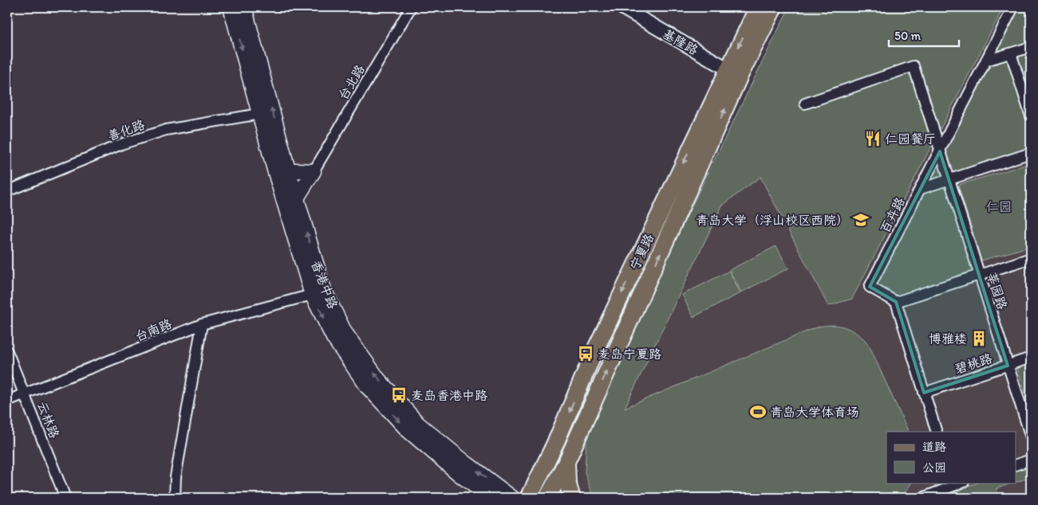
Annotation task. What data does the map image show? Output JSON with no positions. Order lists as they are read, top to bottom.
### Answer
{
  "streets": {
    "main road": ["宁夏路", "香港中路"],
    "street": [
      "基隆路",
      "台北路",
      "善化路",
      "百卉路",
      "台南路",
      "碧桃路",
      "云林路"
    ]
  },
  "crossings": [
    ["基隆路", "宁夏路"],
    ["善化路", "香港中路"],
    ["香港中路", "台南路"],
    ["台南路", "云林路"]
  ],
  "parks": ["仁园"],
  "places": {
    "restaurant": ["仁园餐厅"],
    "school or university": ["青岛大学（浮山校区西院）"],
    "building": ["博雅楼"],
    "bus stop": ["麦岛宁夏路", "麦岛香港中路"],
    "sports": ["青岛大学体育场"]
  },
  "legend": ["道路", "公园"],
  "scale_bar": "50 m"
}
